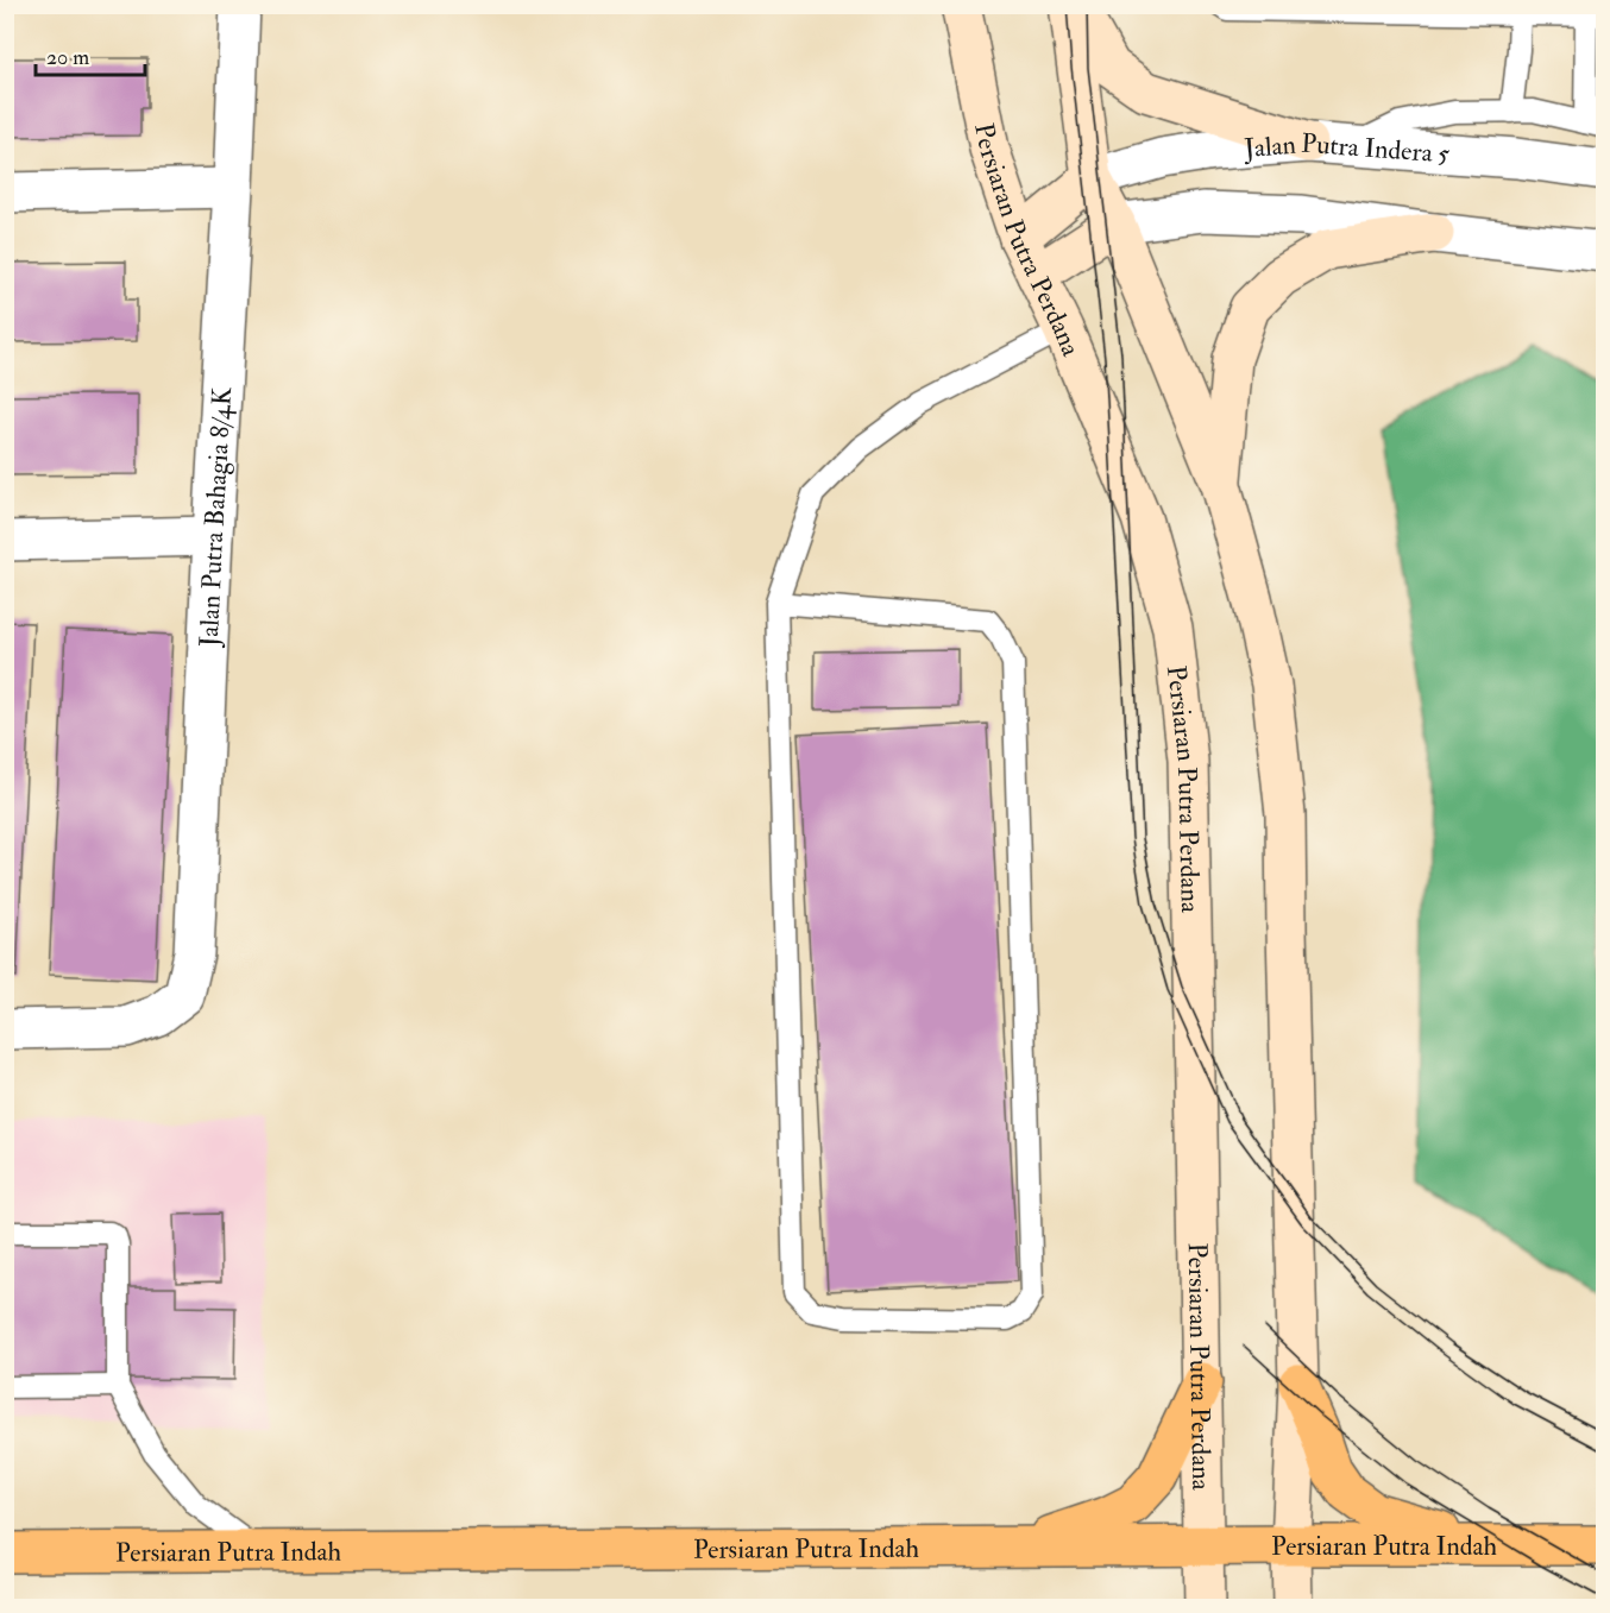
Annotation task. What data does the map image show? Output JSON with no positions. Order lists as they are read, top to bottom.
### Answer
{
  "streets": {
    "main road": ["Persiaran Putra Perdana", "Persiaran Putra Indah"],
    "street": ["Jalan Putra Indera 5", "Jalan Putra Bahagia 8/4K"]
  },
  "crossings": [
    ["Persiaran Putra Perdana", "Persiaran Putra Indah"]
  ],
  "scale_bar": "20 m"
}
